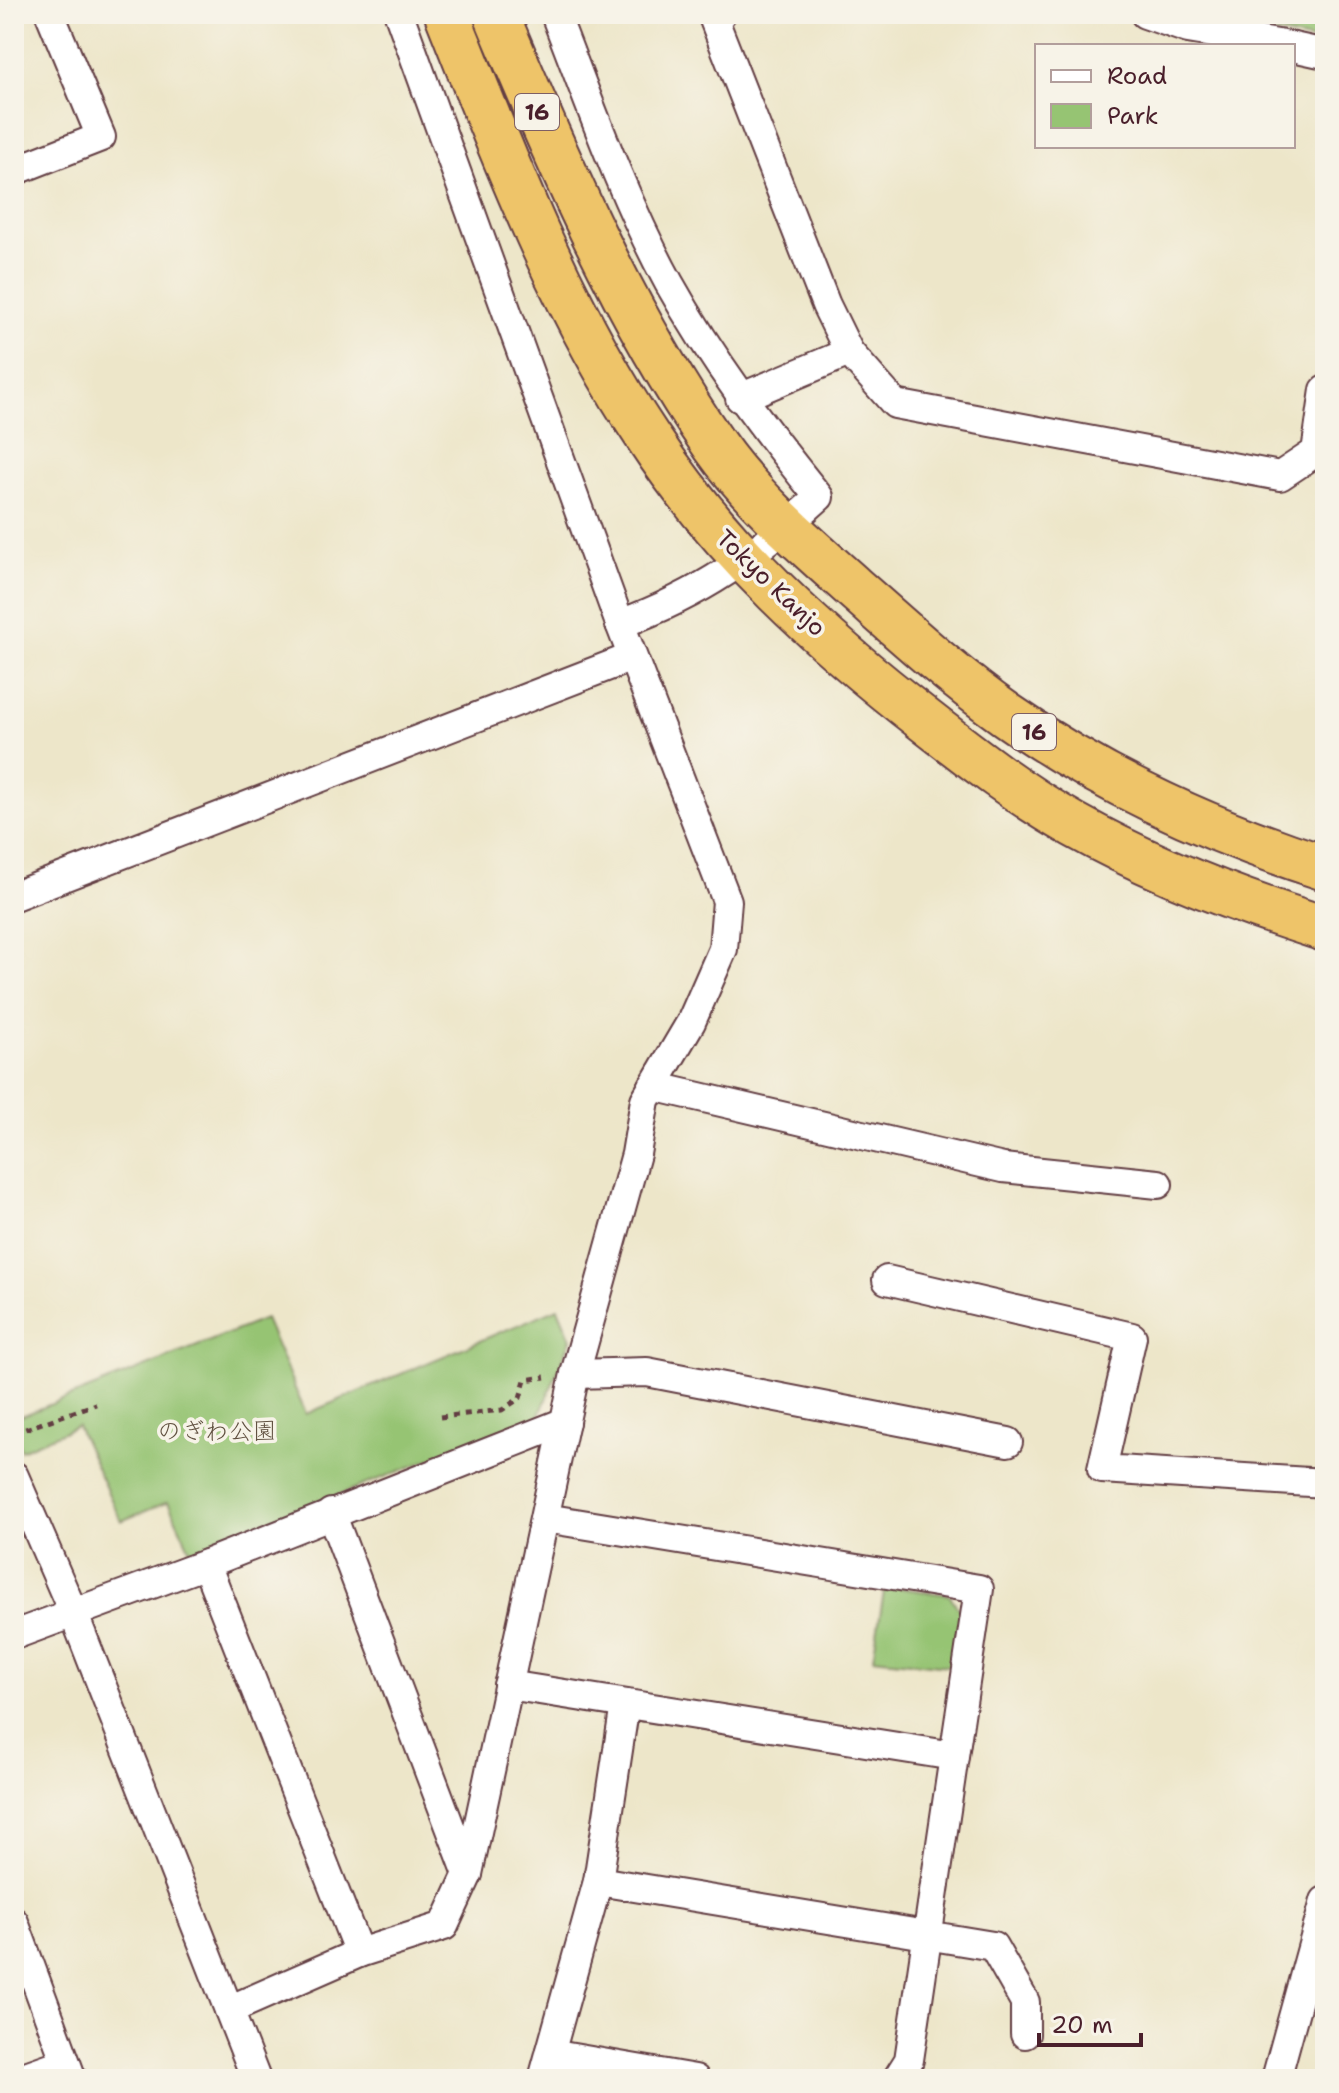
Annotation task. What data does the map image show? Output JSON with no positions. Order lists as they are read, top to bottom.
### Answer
{
  "streets": {
    "highway": ["16", "Tokyo Kanjo"]
  },
  "parks": ["のぎわ公園"],
  "legend": ["Road", "Park"],
  "scale_bar": "20 m"
}
